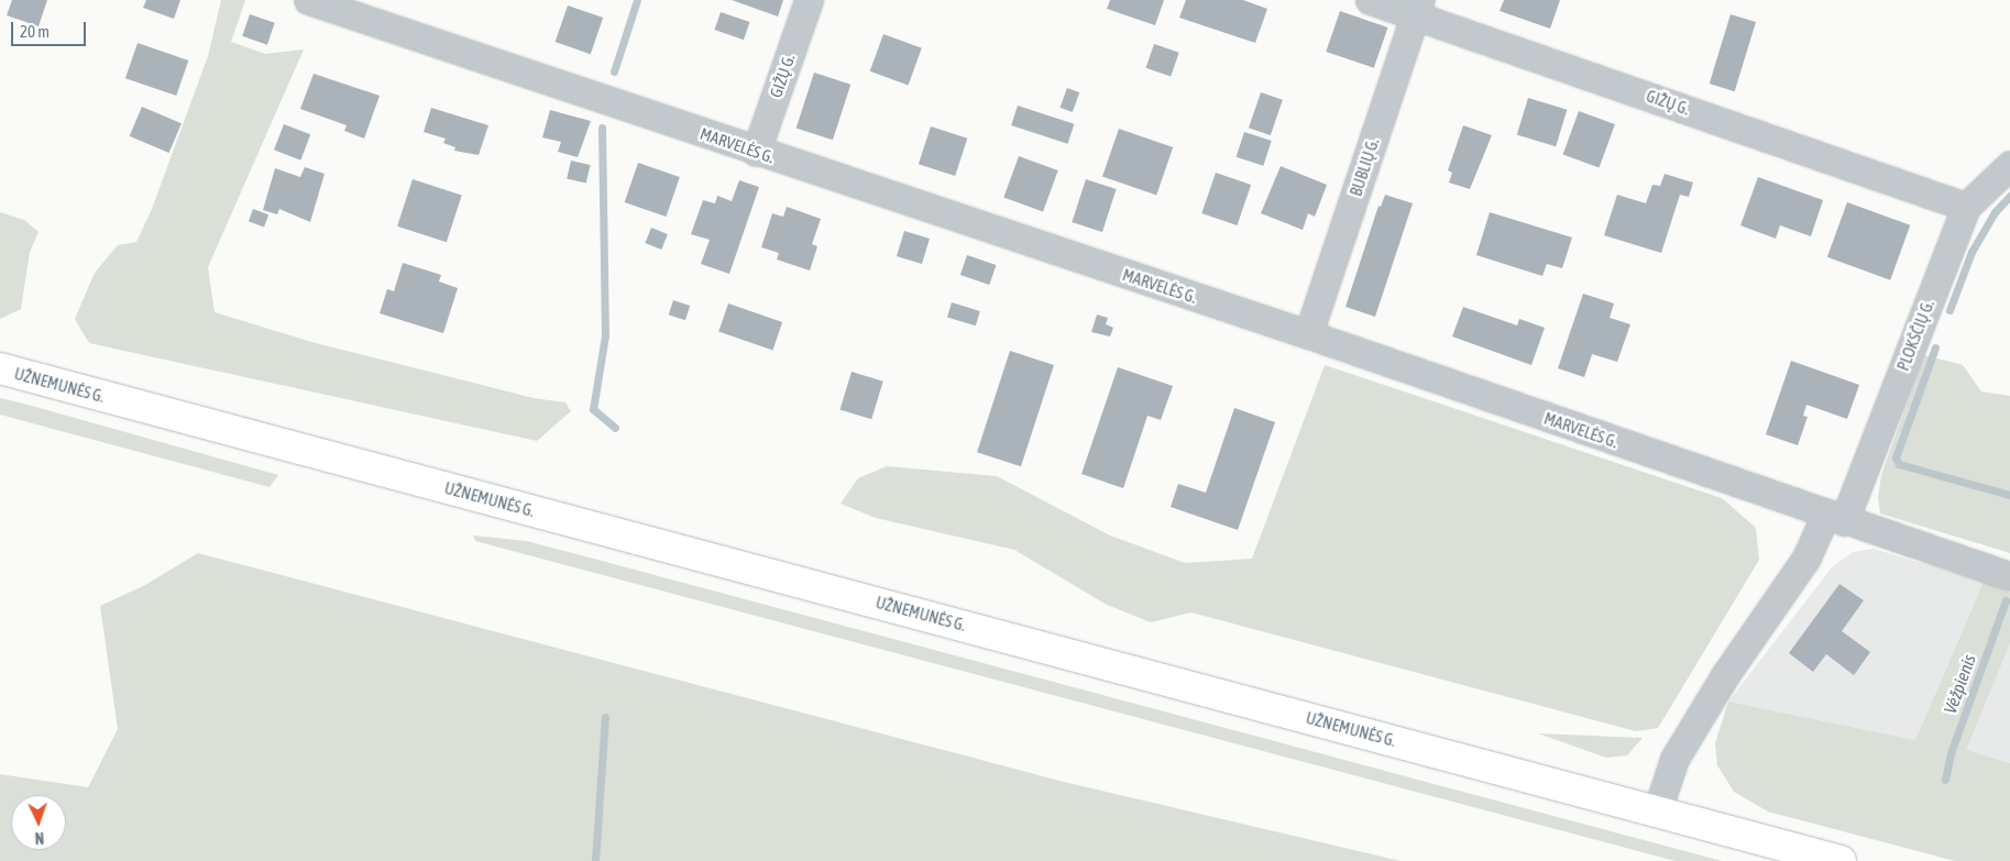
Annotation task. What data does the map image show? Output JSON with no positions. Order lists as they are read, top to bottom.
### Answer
{
  "streets": {
    "main road": ["UŽNEMUNĖS G."],
    "street": [
      "GIŽŲ G.",
      "MARVELĖS G.",
      "BUBLIŲ G.",
      "PLOKŠČIŲ G."
    ]
  },
  "crossings": [
    ["GIŽŲ G.", "MARVELĖS G."],
    ["GIŽŲ G.", "BUBLIŲ G."],
    ["GIŽŲ G.", "PLOKŠČIŲ G."],
    ["MARVELĖS G.", "BUBLIŲ G."],
    ["MARVELĖS G.", "PLOKŠČIŲ G."],
    ["PLOKŠČIŲ G.", "UŽNEMUNĖS G."]
  ],
  "water": ["Vėžpienis"],
  "scale_bar": "20 m",
  "north": "bottom"
}
